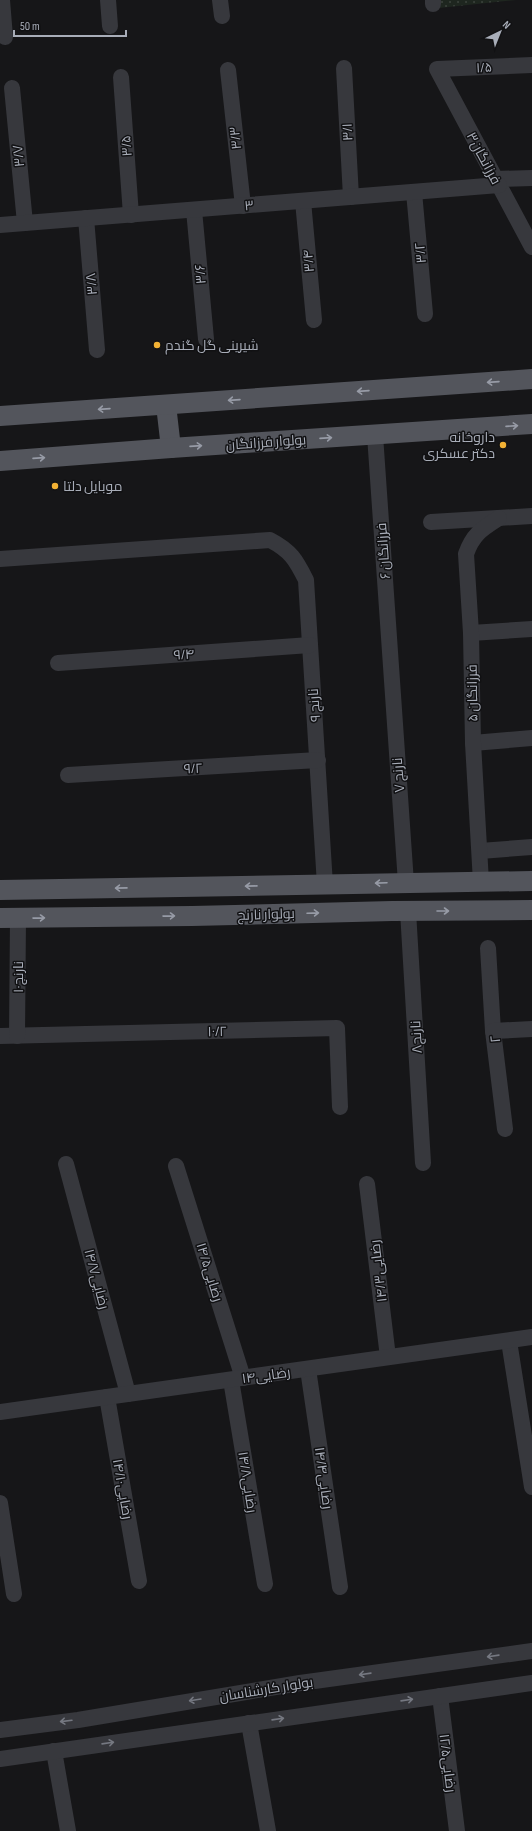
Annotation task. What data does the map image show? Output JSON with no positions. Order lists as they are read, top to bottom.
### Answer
{
  "streets": {
    "main road": ["بولوار فرزانگان", "بولوار نارنج"],
    "street": [
      "۱/۵",
      "۳/۱",
      "۳/۳",
      "۳/۵",
      "۳/۷",
      "فرزانگان۳",
      "۳",
      "۳/۲",
      "۳/۴",
      "۳/۶",
      "۳/۸",
      "فرزانگان ۶",
      "۹/۴",
      "فرزانگان ۵",
      "نارنج ۹",
      "۹/۲",
      "نارنج ۷",
      "نارنج۱۰",
      "۱۰/۲",
      "نارنج۸",
      "۲",
      "رضایی۱۴/۳",
      "رضایی۱۴/۵",
      "رضایی۱۴/۷",
      "رضایی۱۴",
      "رضایی۱۴/۴",
      "رضایی۱۴/۸",
      "رضایی۱۴/۱۰",
      "بولوار کارشناسان",
      "رضایی۱۲/۵"
    ]
  },
  "crossings": [
    ["۱/۵", "فرزانگان۳"],
    ["۳/۱", "۳"],
    ["۳/۳", "۳"],
    ["۳/۵", "۳"],
    ["۳/۷", "۳"],
    ["فرزانگان۳", "۳"],
    ["۳", "۳/۲"],
    ["۳", "۳/۴"],
    ["۳", "۳/۶"],
    ["۳", "۳/۸"],
    ["بولوار فرزانگان", "فرزانگان ۶"],
    ["فرزانگان ۶", "نارنج ۷"],
    ["۹/۴", "نارنج ۹"],
    ["فرزانگان ۵", "بولوار نارنج"],
    ["نارنج ۹", "۹/۲"],
    ["نارنج ۹", "بولوار نارنج"],
    ["نارنج ۷", "بولوار نارنج"],
    ["بولوار نارنج", "نارنج۱۰"],
    ["بولوار نارنج", "نارنج۸"],
    ["نارنج۱۰", "۱۰/۲"],
    ["رضایی۱۴/۳", "رضایی۱۴"],
    ["رضایی۱۴/۵", "رضایی۱۴"],
    ["رضایی۱۴/۵", "رضایی۱۴/۸"],
    ["رضایی۱۴/۷", "رضایی۱۴"],
    ["رضایی۱۴", "رضایی۱۴/۴"],
    ["رضایی۱۴", "رضایی۱۴/۸"],
    ["رضایی۱۴", "رضایی۱۴/۱۰"]
  ],
  "places": ["شیرینی گل گندم", "داروخانه دکتر عسکری", "موبایل دلتا"],
  "scale_bar": "50 m",
  "north": "top right"
}
